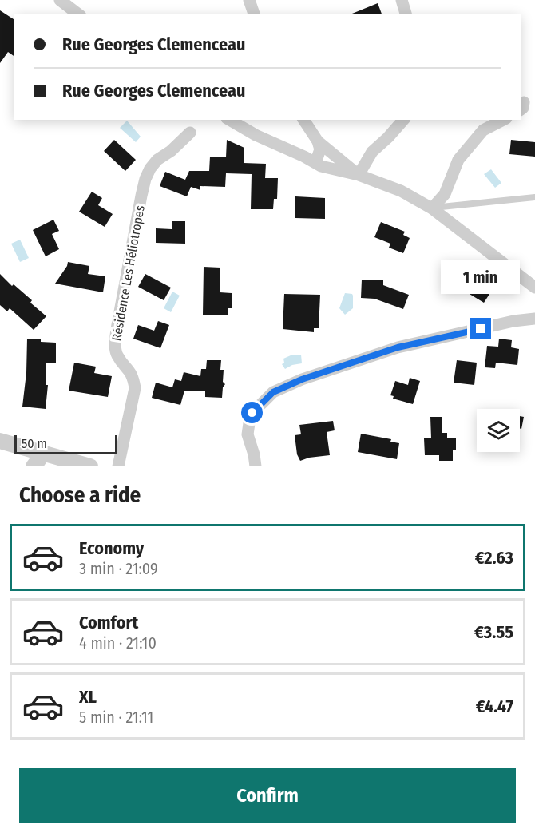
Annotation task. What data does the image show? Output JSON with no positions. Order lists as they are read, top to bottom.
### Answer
{
  "streets": {
    "street": ["Résidence Les Héliotropes"]
  },
  "scale_bar": "50 m",
  "page": {
    "banner": ["Rue Georges Clemenceau", "Rue Georges Clemenceau"],
    "bubble": "1 min",
    "scale": "50 m",
    "heading": "Choose a ride",
    "list": [
      {
        "name": "Economy",
        "note": "3 min · 21:09",
        "value": "€2.63"
      },
      {
        "name": "Comfort",
        "note": "4 min · 21:10",
        "value": "€3.55"
      },
      {
        "name": "XL",
        "note": "5 min · 21:11",
        "value": "€4.47"
      }
    ],
    "buttons": "Confirm"
  }
}
